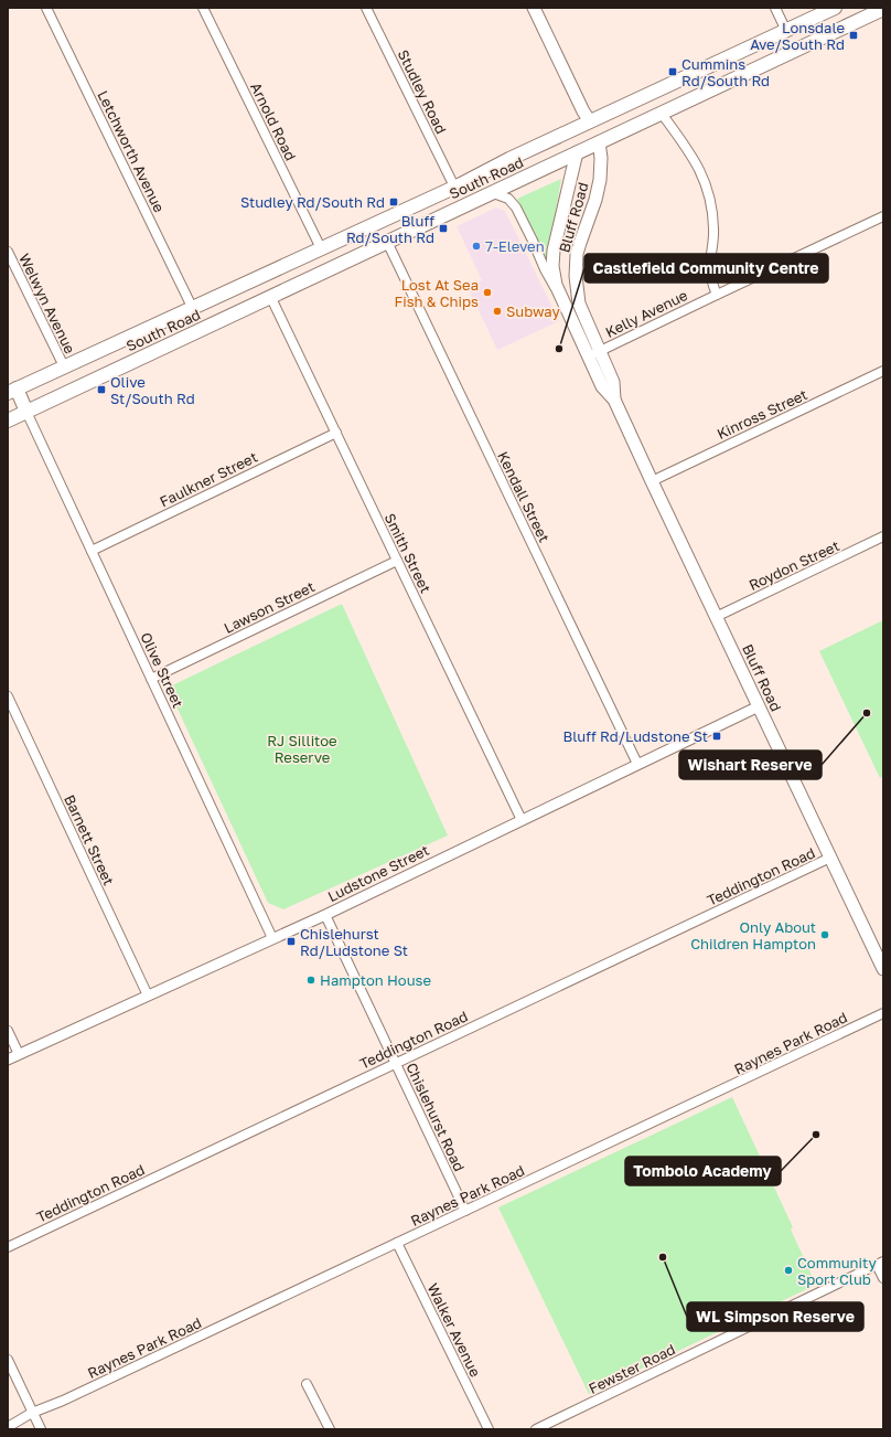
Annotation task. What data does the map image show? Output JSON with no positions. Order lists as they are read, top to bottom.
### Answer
{
  "streets": {
    "main road": ["South Road", "Bluff Road"],
    "street": [
      "Studley Road",
      "Arnold Road",
      "Letchworth Avenue",
      "Welwyn Avenue",
      "Kelly Avenue",
      "Kinross Street",
      "Faulkner Street",
      "Kendall Street",
      "Smith Street",
      "Roydon Street",
      "Lawson Street",
      "Olive Street",
      "Barnett Street",
      "Ludstone Street",
      "Teddington Road",
      "Raynes Park Road",
      "Chislehurst Road",
      "Walker Avenue",
      "Fewster Road"
    ]
  },
  "crossings": [
    ["Studley Road", "South Road"],
    ["Arnold Road", "South Road"],
    ["Letchworth Avenue", "South Road"],
    ["South Road", "Bluff Road"],
    ["South Road", "Welwyn Avenue"],
    ["South Road", "Kendall Street"],
    ["South Road", "Smith Street"],
    ["South Road", "Olive Street"],
    ["Bluff Road", "Kelly Avenue"],
    ["Bluff Road", "Kinross Street"],
    ["Bluff Road", "Roydon Street"],
    ["Bluff Road", "Ludstone Street"],
    ["Bluff Road", "Teddington Road"],
    ["Faulkner Street", "Smith Street"],
    ["Faulkner Street", "Olive Street"],
    ["Kendall Street", "Ludstone Street"],
    ["Smith Street", "Lawson Street"],
    ["Smith Street", "Ludstone Street"],
    ["Lawson Street", "Olive Street"],
    ["Olive Street", "Ludstone Street"],
    ["Barnett Street", "Ludstone Street"],
    ["Ludstone Street", "Chislehurst Road"],
    ["Teddington Road", "Chislehurst Road"],
    ["Raynes Park Road", "Chislehurst Road"],
    ["Raynes Park Road", "Walker Avenue"]
  ],
  "parks": ["RJ Sillitoe Reserve"],
  "places": {
    "transit": [
      "Lonsdale Ave/South Rd",
      "Cummins Rd/South Rd",
      "Studley Rd/South Rd",
      "Bluff Rd/South Rd",
      "Olive St/South Rd",
      "Bluff Rd/Ludstone St",
      "Chislehurst Rd/Ludstone St"
    ],
    "other": [
      "7-Eleven",
      "Lost At Sea Fish & Chips",
      "Subway",
      "Castlefield Community Centre",
      "Wishart Reserve",
      "Only About Children Hampton",
      "Hampton House",
      "Tombolo Academy",
      "WL Simpson Reserve",
      "Community Sport Club"
    ]
  }
}
